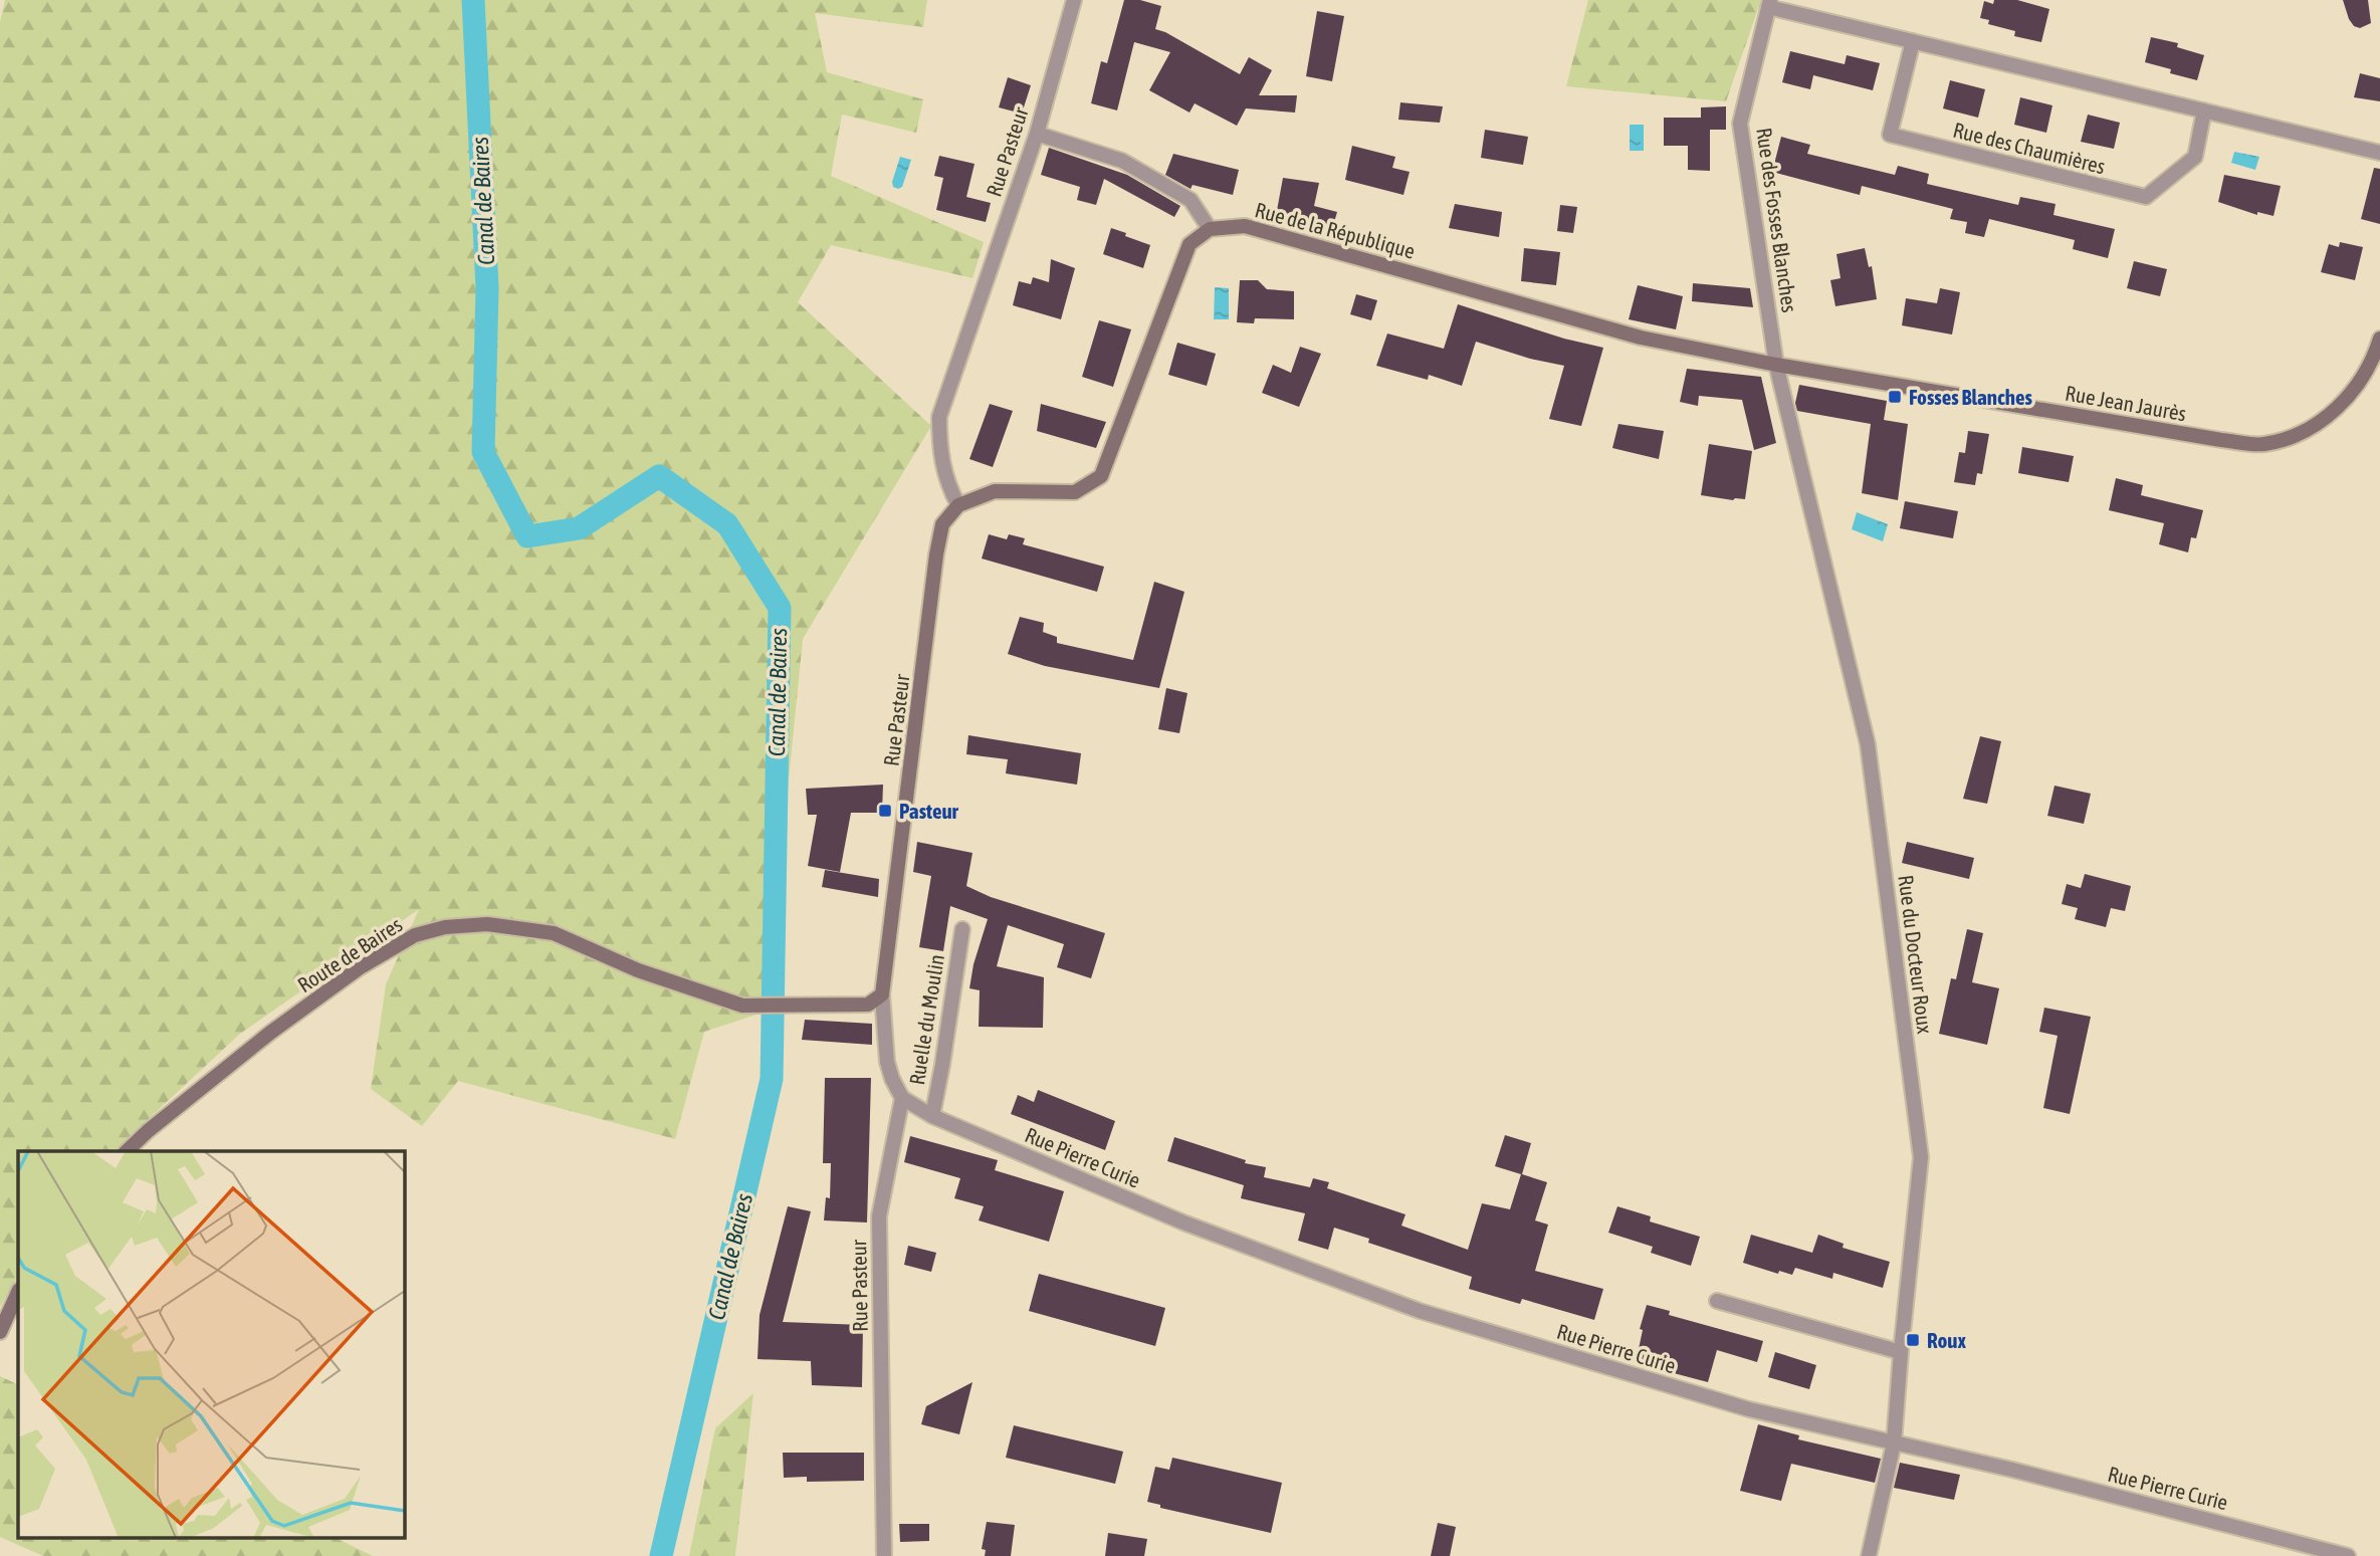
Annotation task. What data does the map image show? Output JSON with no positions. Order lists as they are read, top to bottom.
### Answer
{
  "streets": {
    "street": [
      "Rue des Chaumières",
      "Rue Pasteur",
      "Rue des Fosses Blanches",
      "Rue de la République",
      "Rue Jean Jaurès",
      "Route de Baires",
      "Rue du Docteur Roux",
      "Ruelle du Moulin",
      "Rue Pierre Curie"
    ]
  },
  "crossings": [
    ["Rue Pasteur", "Route de Baires"],
    ["Rue Pasteur", "Rue Pierre Curie"],
    ["Rue des Fosses Blanches", "Rue de la République"],
    ["Rue des Fosses Blanches", "Rue Jean Jaurès"],
    ["Rue des Fosses Blanches", "Rue du Docteur Roux"],
    ["Rue de la République", "Rue Jean Jaurès"],
    ["Rue de la République", "Rue du Docteur Roux"],
    ["Rue Jean Jaurès", "Rue du Docteur Roux"],
    ["Rue du Docteur Roux", "Rue Pierre Curie"],
    ["Ruelle du Moulin", "Rue Pierre Curie"]
  ],
  "water": ["Canal de Baires"],
  "places": {
    "transit": ["Fosses Blanches", "Pasteur", "Roux"]
  }
}
